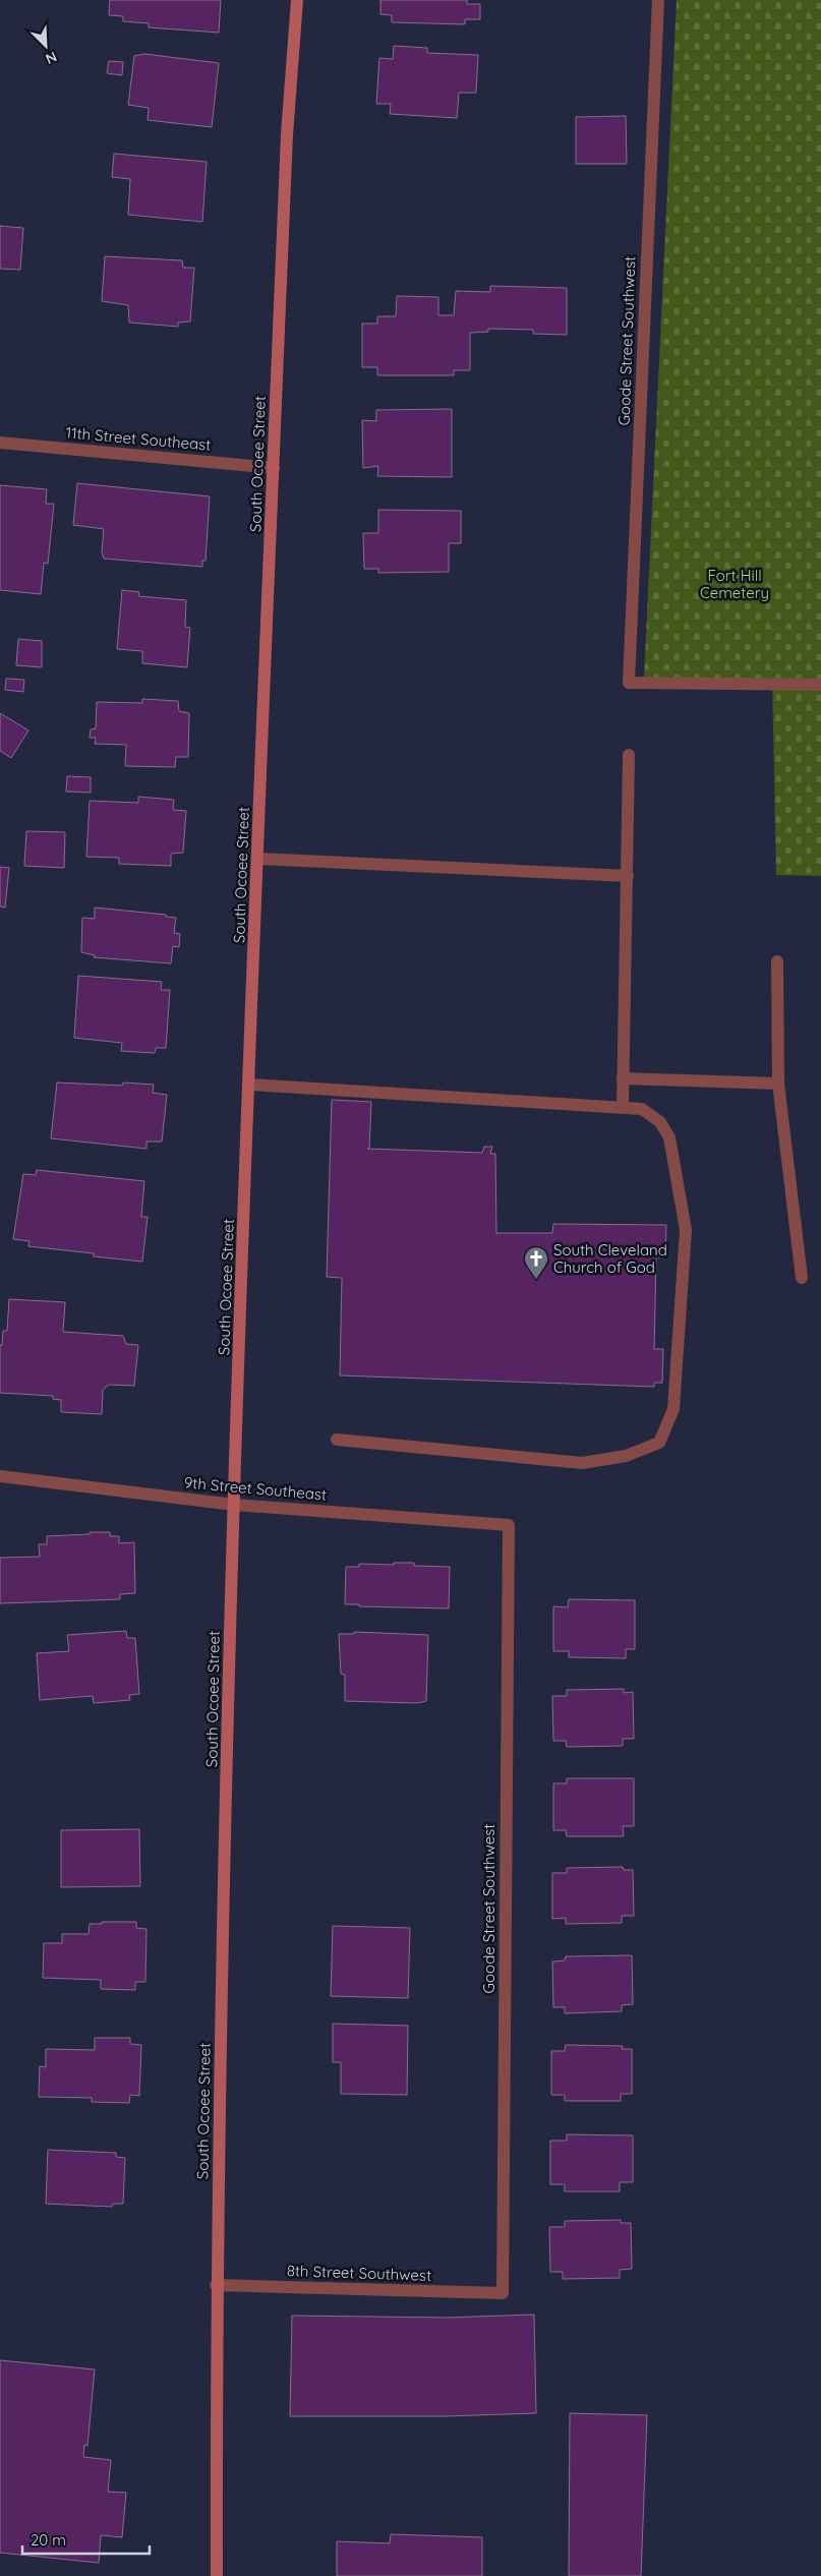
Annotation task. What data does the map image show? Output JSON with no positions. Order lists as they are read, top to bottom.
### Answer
{
  "streets": {
    "street": [
      "Goode Street Southwest",
      "11th Street Southeast",
      "South Ocoee Street",
      "9th Street Southeast",
      "8th Street Southwest"
    ]
  },
  "crossings": [
    ["Goode Street Southwest", "9th Street Southeast"],
    ["Goode Street Southwest", "8th Street Southwest"],
    ["11th Street Southeast", "South Ocoee Street"],
    ["South Ocoee Street", "9th Street Southeast"],
    ["South Ocoee Street", "8th Street Southwest"]
  ],
  "parks": ["Fort Hill Cemetery"],
  "places": {
    "church": ["South Cleveland Church of God"]
  },
  "scale_bar": "20 m",
  "north": "bottom right"
}
